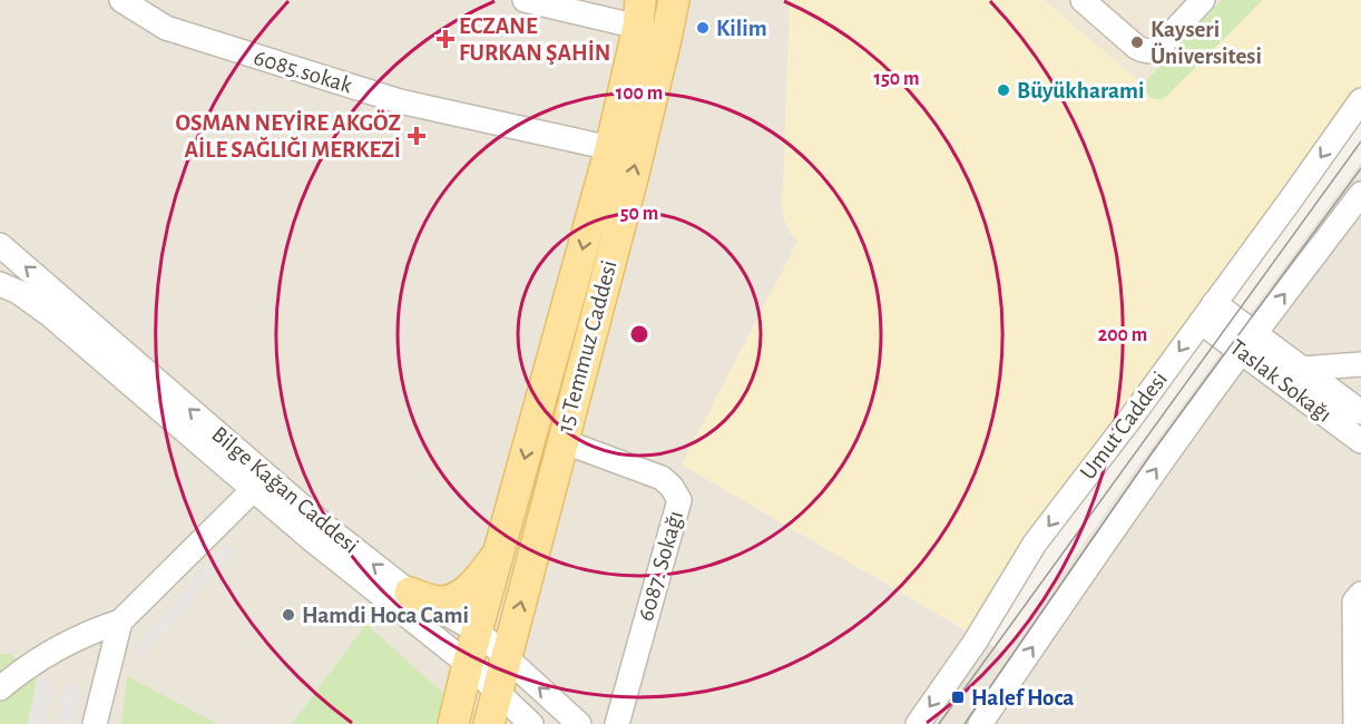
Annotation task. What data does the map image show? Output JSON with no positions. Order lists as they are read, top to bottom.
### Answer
{
  "streets": {
    "main road": ["15 Temmuz Caddesi"],
    "street": [
      "6085.sokak",
      "Taslak Sokağı",
      "Umut Caddesi",
      "Bilge Kağan Caddesi",
      "6087. Sokağı"
    ]
  },
  "crossings": [
    ["6085.sokak", "15 Temmuz Caddesi"],
    ["15 Temmuz Caddesi", "Bilge Kağan Caddesi"],
    ["15 Temmuz Caddesi", "6087. Sokağı"],
    ["Taslak Sokağı", "Umut Caddesi"]
  ],
  "places": {
    "other": [
      "Kilim",
      "Kayseri Üniversitesi",
      "Büyükharami",
      "Hamdi Hoca Cami"
    ],
    "health": ["ECZANE FURKAN ŞAHİN", "OSMAN NEYİRE AKGÖZ AİLE SAĞLIĞI MERKEZİ"],
    "transit": ["Halef Hoca"]
  },
  "rings": [
    "150 m",
    "100 m",
    "50 m",
    "200 m"
  ]
}
